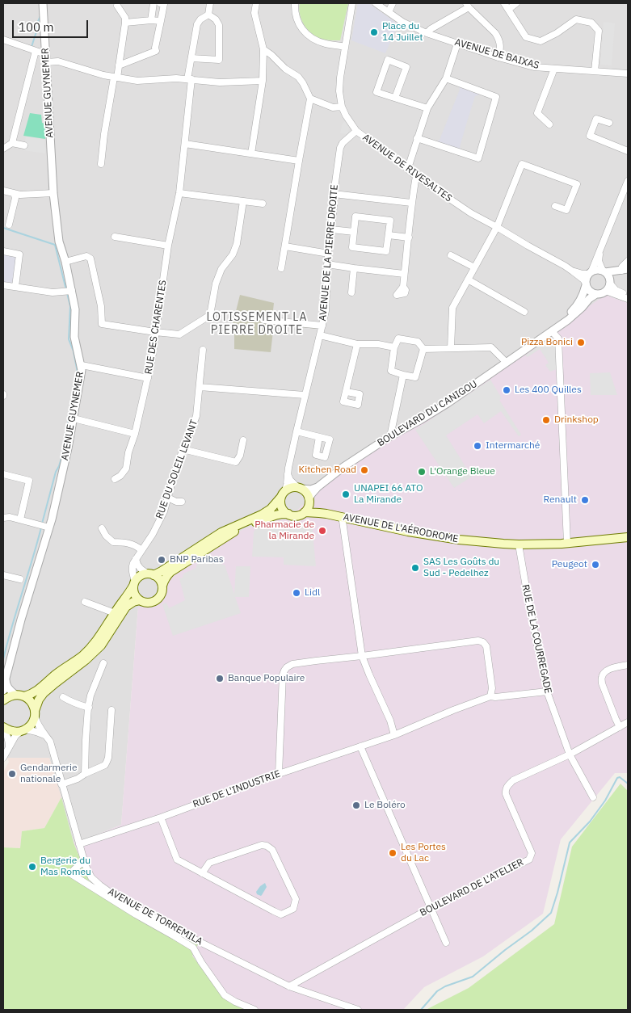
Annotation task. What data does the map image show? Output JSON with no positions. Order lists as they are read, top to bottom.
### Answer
{
  "streets": {
    "main road": ["AVENUE DE L'AÉRODROME"],
    "street": [
      "AVENUE DE BAIXAS",
      "AVENUE GUYNEMER",
      "AVENUE DE RIVESALTES",
      "AVENUE DE LA PIERRE DROITE",
      "RUE DES CHARENTES",
      "BOULEVARD DU CANIGOU",
      "RUE DU SOLEIL LEVANT",
      "RUE DE LA COURREGADE",
      "RUE DE L'INDUSTRIE",
      "BOULEVARD DE L'ATELIER",
      "AVENUE DE TORREMILA"
    ]
  },
  "crossings": [
    ["AVENUE DE RIVESALTES", "AVENUE DE LA PIERRE DROITE"],
    ["AVENUE DE RIVESALTES", "BOULEVARD DU CANIGOU"],
    ["AVENUE DE LA PIERRE DROITE", "BOULEVARD DU CANIGOU"],
    ["AVENUE DE LA PIERRE DROITE", "AVENUE DE L'AÉRODROME"],
    ["BOULEVARD DU CANIGOU", "AVENUE DE L'AÉRODROME"],
    ["AVENUE DE L'AÉRODROME", "RUE DE LA COURREGADE"],
    ["RUE DE LA COURREGADE", "RUE DE L'INDUSTRIE"],
    ["RUE DE LA COURREGADE", "BOULEVARD DE L'ATELIER"],
    ["RUE DE L'INDUSTRIE", "AVENUE DE TORREMILA"],
    ["BOULEVARD DE L'ATELIER", "AVENUE DE TORREMILA"]
  ],
  "districts": ["LOTISSEMENT LA PIERRE DROITE"],
  "places": [
    "Place du 14 Juillet",
    "Pizza Bonici",
    "Les 400 Quilles",
    "Drinkshop",
    "Intermarché",
    "Kitchen Road",
    "L'Orange Bleue",
    "UNAPEI 66 ATO La Mirande",
    "Renault",
    "Pharmacie de la Mirande",
    "BNP Paribas",
    "Peugeot",
    "SAS Les Goûts du Sud - Pedelhez",
    "Lidl",
    "Banque Populaire",
    "Gendarmerie nationale",
    "Le Boléro",
    "Les Portes du Lac",
    "Bergerie du Mas Romeu"
  ],
  "scale_bar": "100 m"
}
